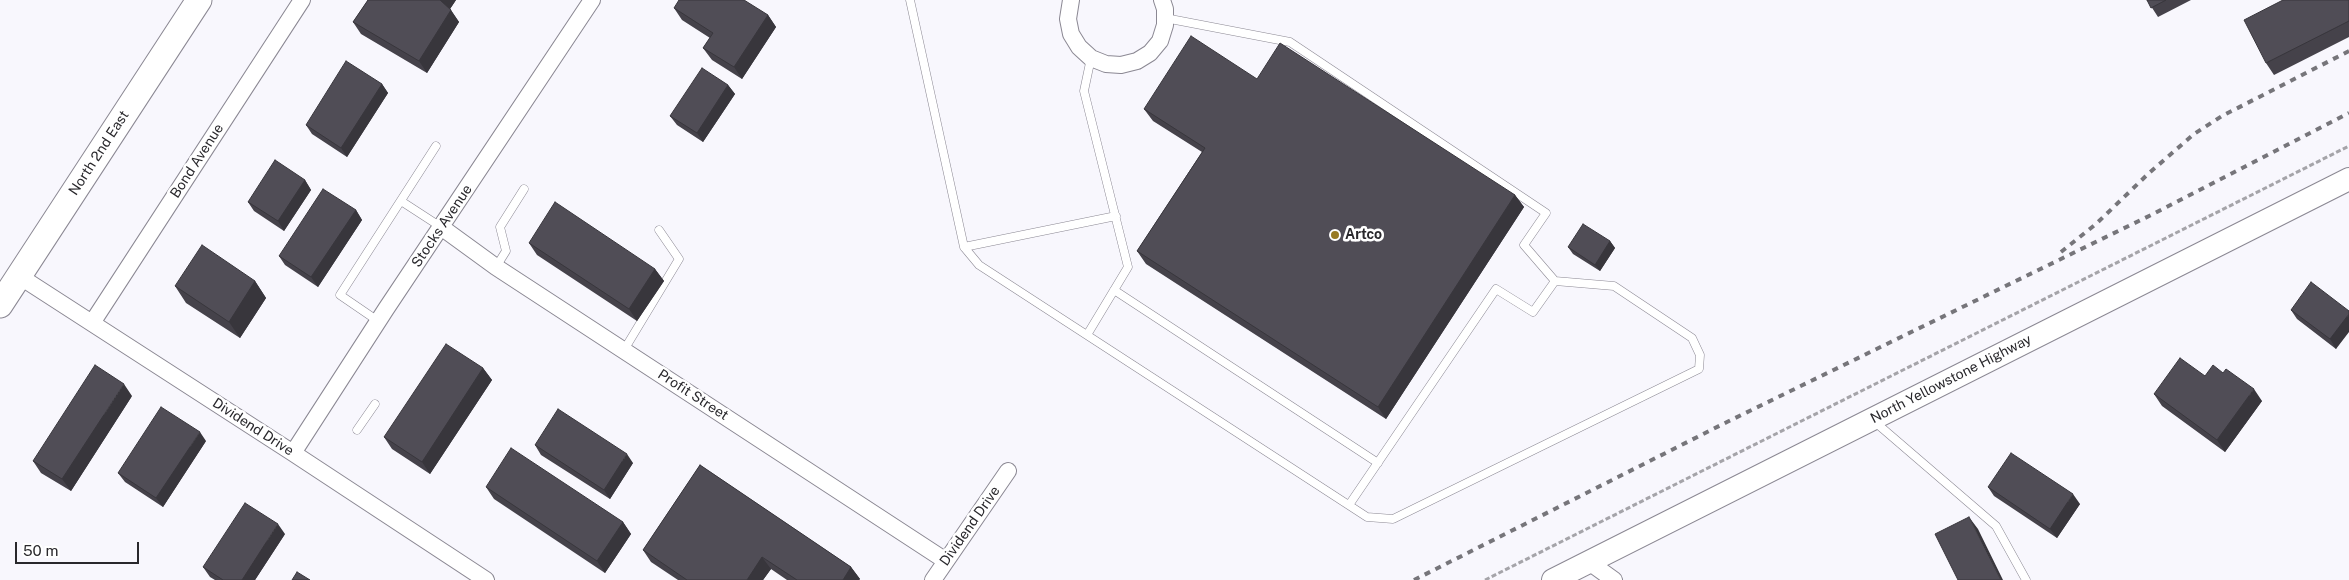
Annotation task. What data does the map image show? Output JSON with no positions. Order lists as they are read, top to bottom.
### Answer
{
  "streets": {
    "main road": ["North 2nd East", "North Yellowstone Highway"],
    "street": [
      "Bond Avenue",
      "Stocks Avenue",
      "Profit Street",
      "Dividend Drive"
    ]
  },
  "crossings": [
    ["North 2nd East", "Dividend Drive"],
    ["Bond Avenue", "Dividend Drive"],
    ["Stocks Avenue", "Profit Street"],
    ["Stocks Avenue", "Dividend Drive"],
    ["Profit Street", "Dividend Drive"]
  ],
  "places": ["Artco"],
  "scale_bar": "50 m"
}
